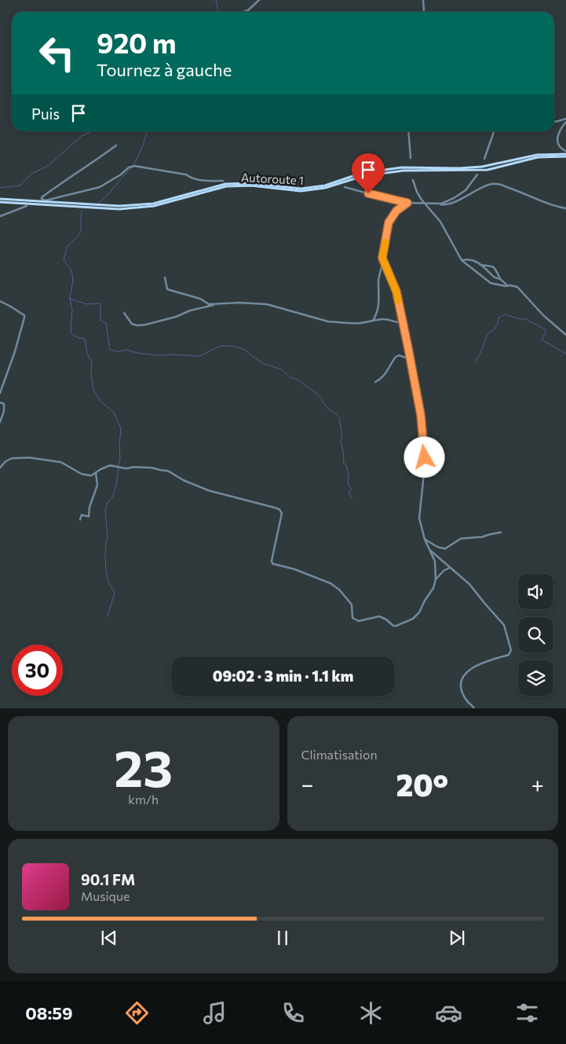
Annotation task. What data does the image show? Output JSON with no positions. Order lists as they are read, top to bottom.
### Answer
{
  "streets": {
    "main road": ["Autoroute 1"]
  },
  "page": {
    "turn": ["920 m", "Tournez à gauche"],
    "then": "Puis",
    "limit": "30",
    "trip": "09:02 · 3 min · 1.1 km",
    "tile": [
      ["23", "km/h"],
      "Climatisation"
    ],
    "heat": ["−", "20°", "+"],
    "song": ["90.1 FM", "Musique"],
    "tabs": "08:59"
  }
}
